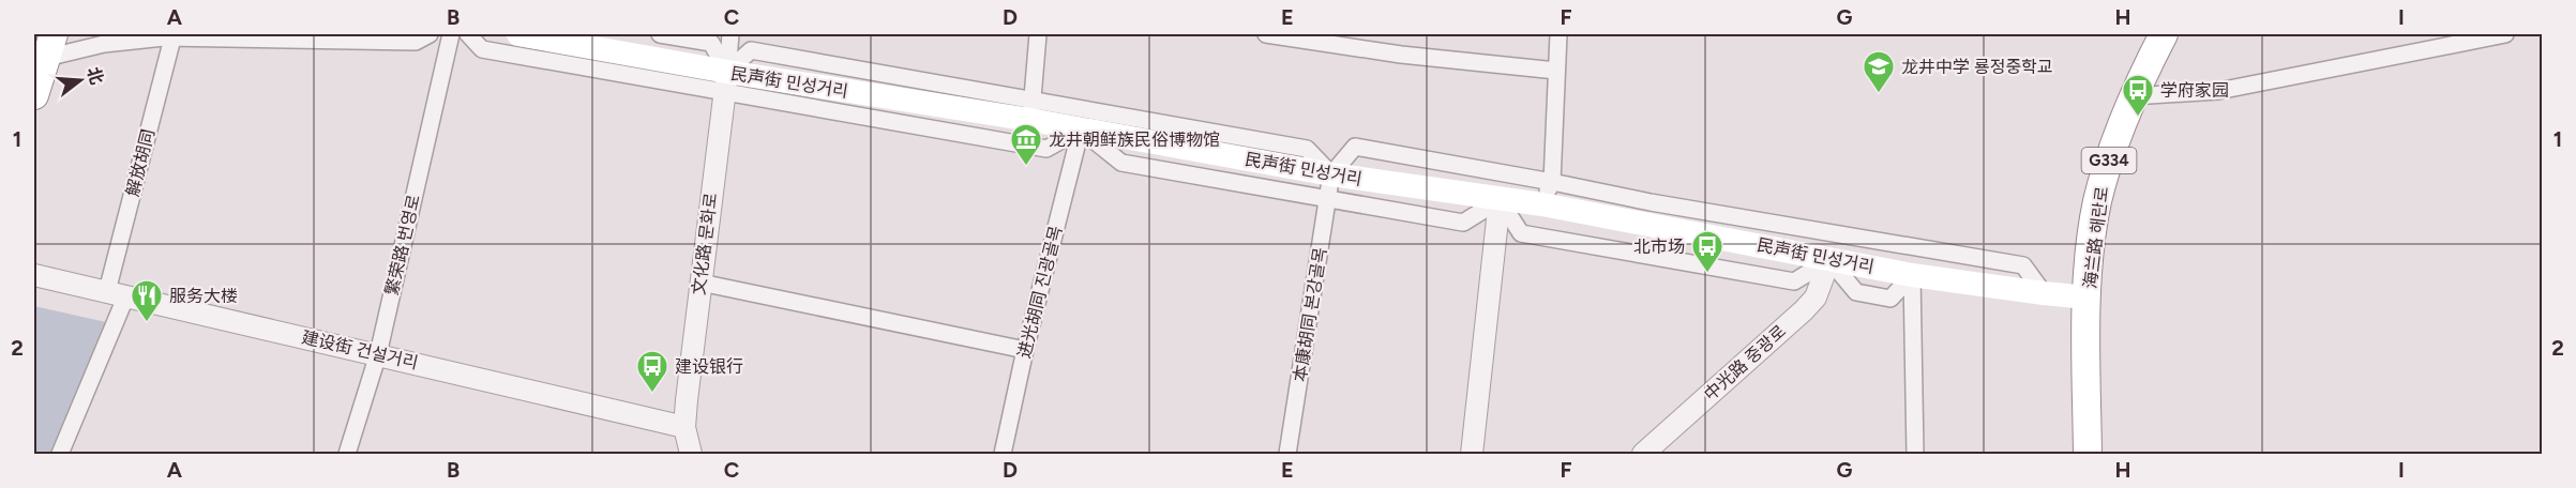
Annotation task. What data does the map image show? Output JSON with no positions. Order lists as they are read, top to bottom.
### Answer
{
  "streets": {
    "highway": ["G334", "海兰路 해란로"],
    "main road": ["民声街 민성거리"],
    "street": [
      "解放胡同",
      "文化路 문화로",
      "繁荣路 번영로",
      "进光胡同 진광골목",
      "本康胡同 본강골목",
      "建设街 건설거리",
      "中光路 중광로"
    ]
  },
  "crossings": [
    ["民声街 민성거리", "海兰路 해란로"],
    ["民声街 민성거리", "文化路 문화로"],
    ["民声街 민성거리", "进光胡同 진광골목"],
    ["民声街 민성거리", "本康胡同 본강골목"],
    ["民声街 민성거리", "中光路 중광로"],
    ["解放胡同", "建设街 건설거리"],
    ["文化路 문화로", "建设街 건설거리"],
    ["繁荣路 번영로", "建设街 건설거리"]
  ],
  "places": {
    "school or university": ["龙井中学 룡정중학교"],
    "bus stop": ["学府家园", "北市场", "建设银行"],
    "museum": ["龙井朝鲜族民俗博物馆"],
    "restaurant": ["服务大楼"]
  },
  "north": "right",
  "grid": {
    "columns": [
      "A",
      "B",
      "C",
      "D",
      "E",
      "F",
      "G",
      "H",
      "I"
    ],
    "rows": ["1", "2"]
  }
}
